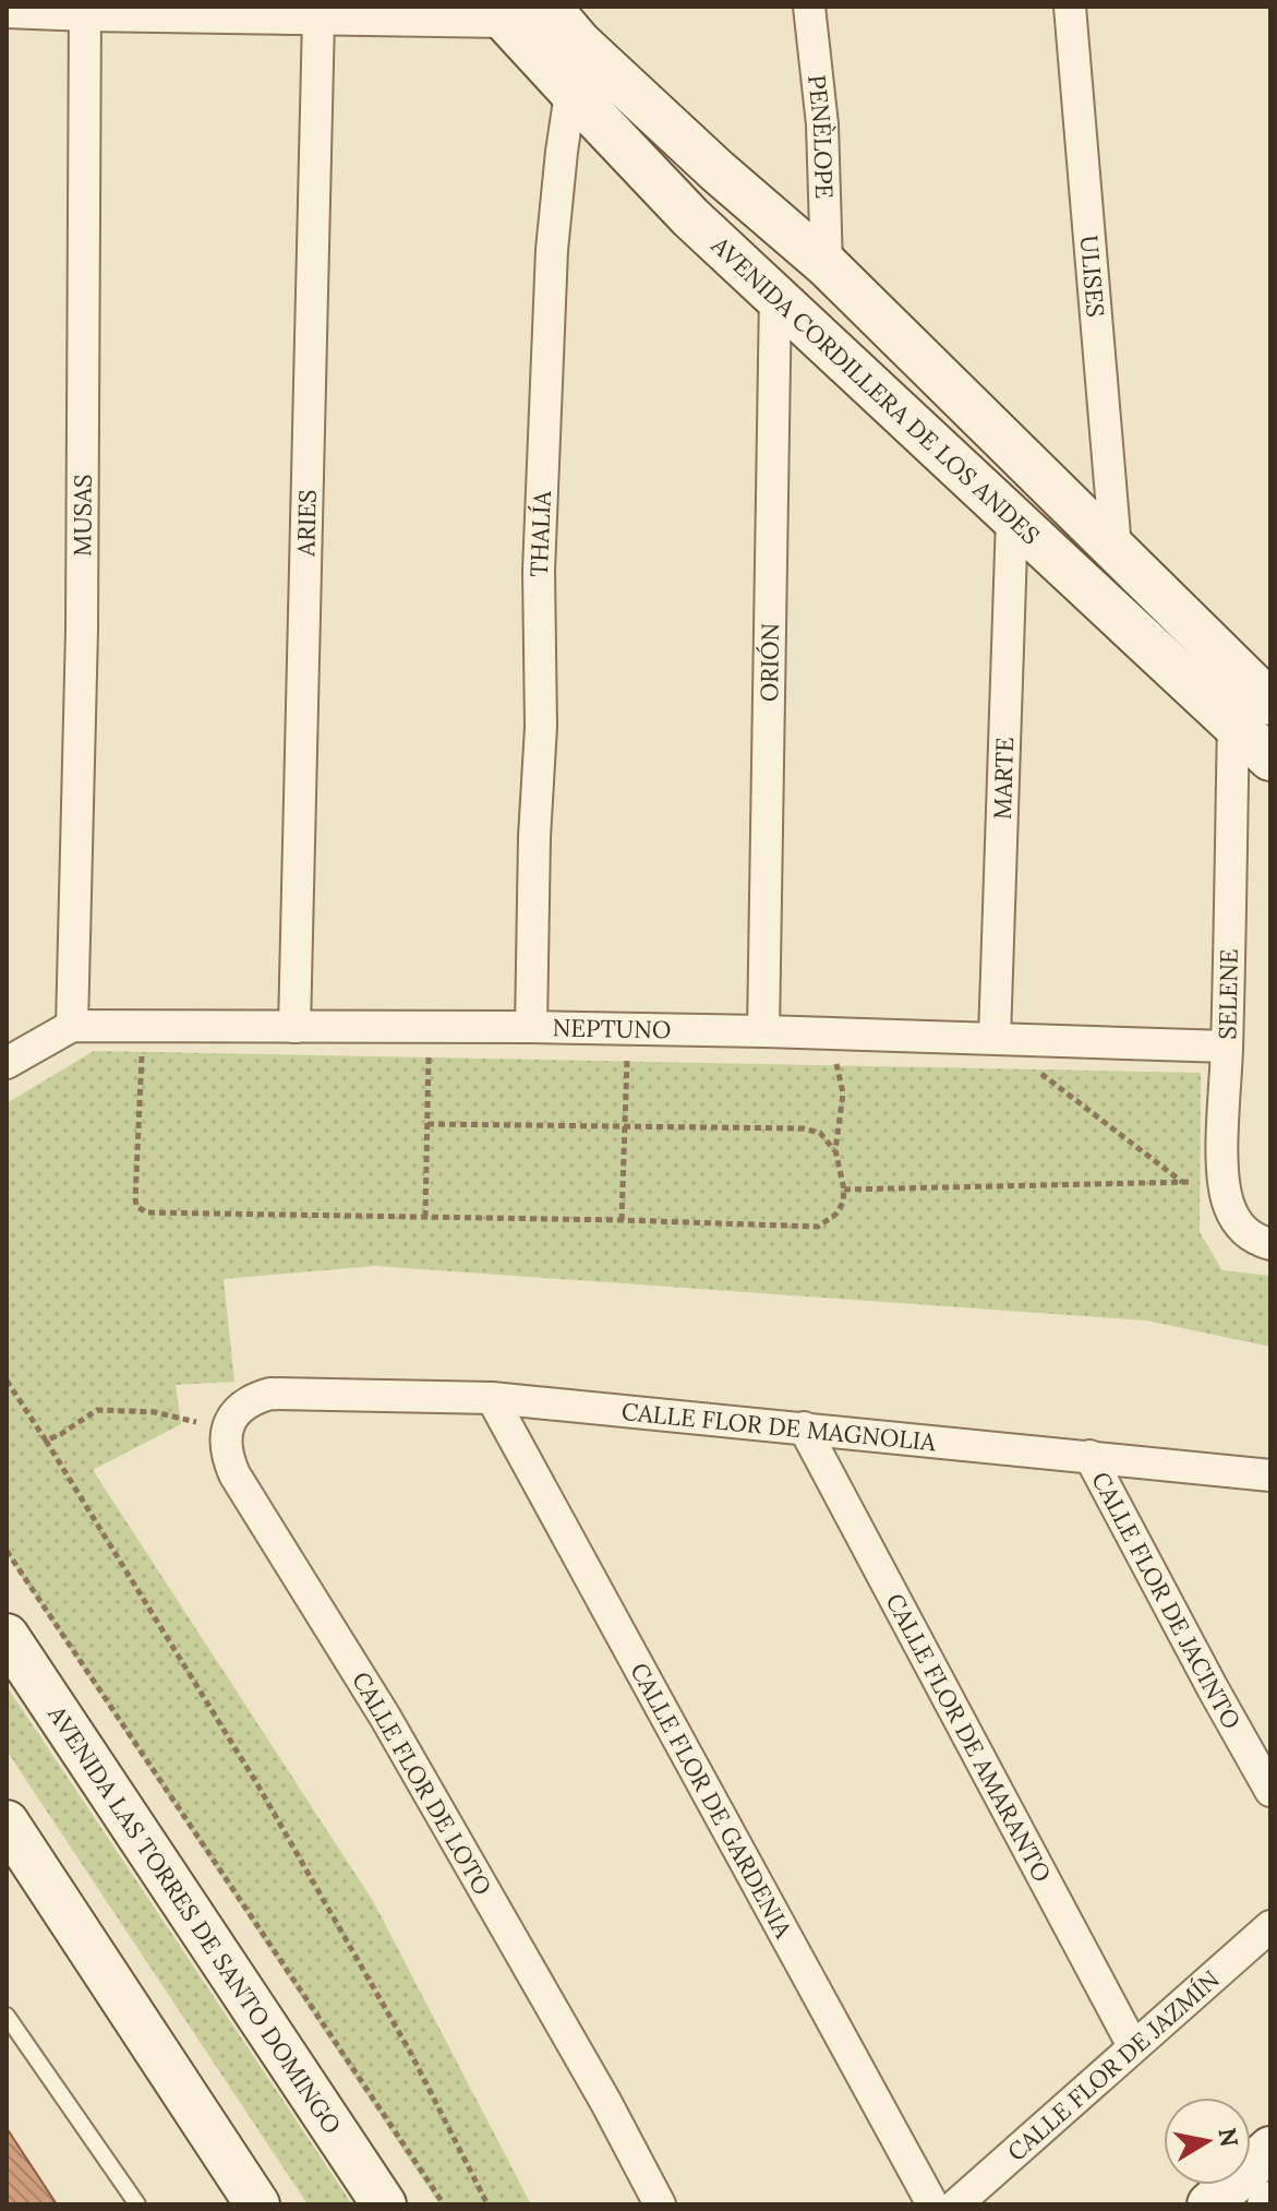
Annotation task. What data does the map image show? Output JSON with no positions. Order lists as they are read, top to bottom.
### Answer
{
  "streets": {
    "street": [
      "PENÈLOPE",
      "ULISES",
      "AVENIDA CORDILLERA DE LOS ANDES",
      "MUSAS",
      "ARIES",
      "THALÍA",
      "ORIÓN",
      "MARTE",
      "SELENE",
      "NEPTUNO",
      "CALLE FLOR DE MAGNOLIA",
      "CALLE FLOR DE JACINTO",
      "CALLE FLOR DE AMARANTO",
      "CALLE FLOR DE LOTO",
      "CALLE FLOR DE GARDENIA",
      "AVENIDA LAS TORRES DE SANTO DOMINGO",
      "CALLE FLOR DE JAZMÍN"
    ]
  },
  "crossings": [
    ["PENÈLOPE", "AVENIDA CORDILLERA DE LOS ANDES"],
    ["ULISES", "AVENIDA CORDILLERA DE LOS ANDES"],
    ["AVENIDA CORDILLERA DE LOS ANDES", "THALÍA"],
    ["AVENIDA CORDILLERA DE LOS ANDES", "ORIÓN"],
    ["AVENIDA CORDILLERA DE LOS ANDES", "MARTE"],
    ["AVENIDA CORDILLERA DE LOS ANDES", "SELENE"],
    ["MUSAS", "NEPTUNO"],
    ["ARIES", "NEPTUNO"],
    ["THALÍA", "NEPTUNO"],
    ["ORIÓN", "NEPTUNO"],
    ["MARTE", "NEPTUNO"],
    ["SELENE", "NEPTUNO"],
    ["CALLE FLOR DE MAGNOLIA", "CALLE FLOR DE JACINTO"],
    ["CALLE FLOR DE MAGNOLIA", "CALLE FLOR DE AMARANTO"],
    ["CALLE FLOR DE MAGNOLIA", "CALLE FLOR DE LOTO"],
    ["CALLE FLOR DE MAGNOLIA", "CALLE FLOR DE GARDENIA"],
    ["CALLE FLOR DE AMARANTO", "CALLE FLOR DE JAZMÍN"]
  ],
  "north": "right"
}
